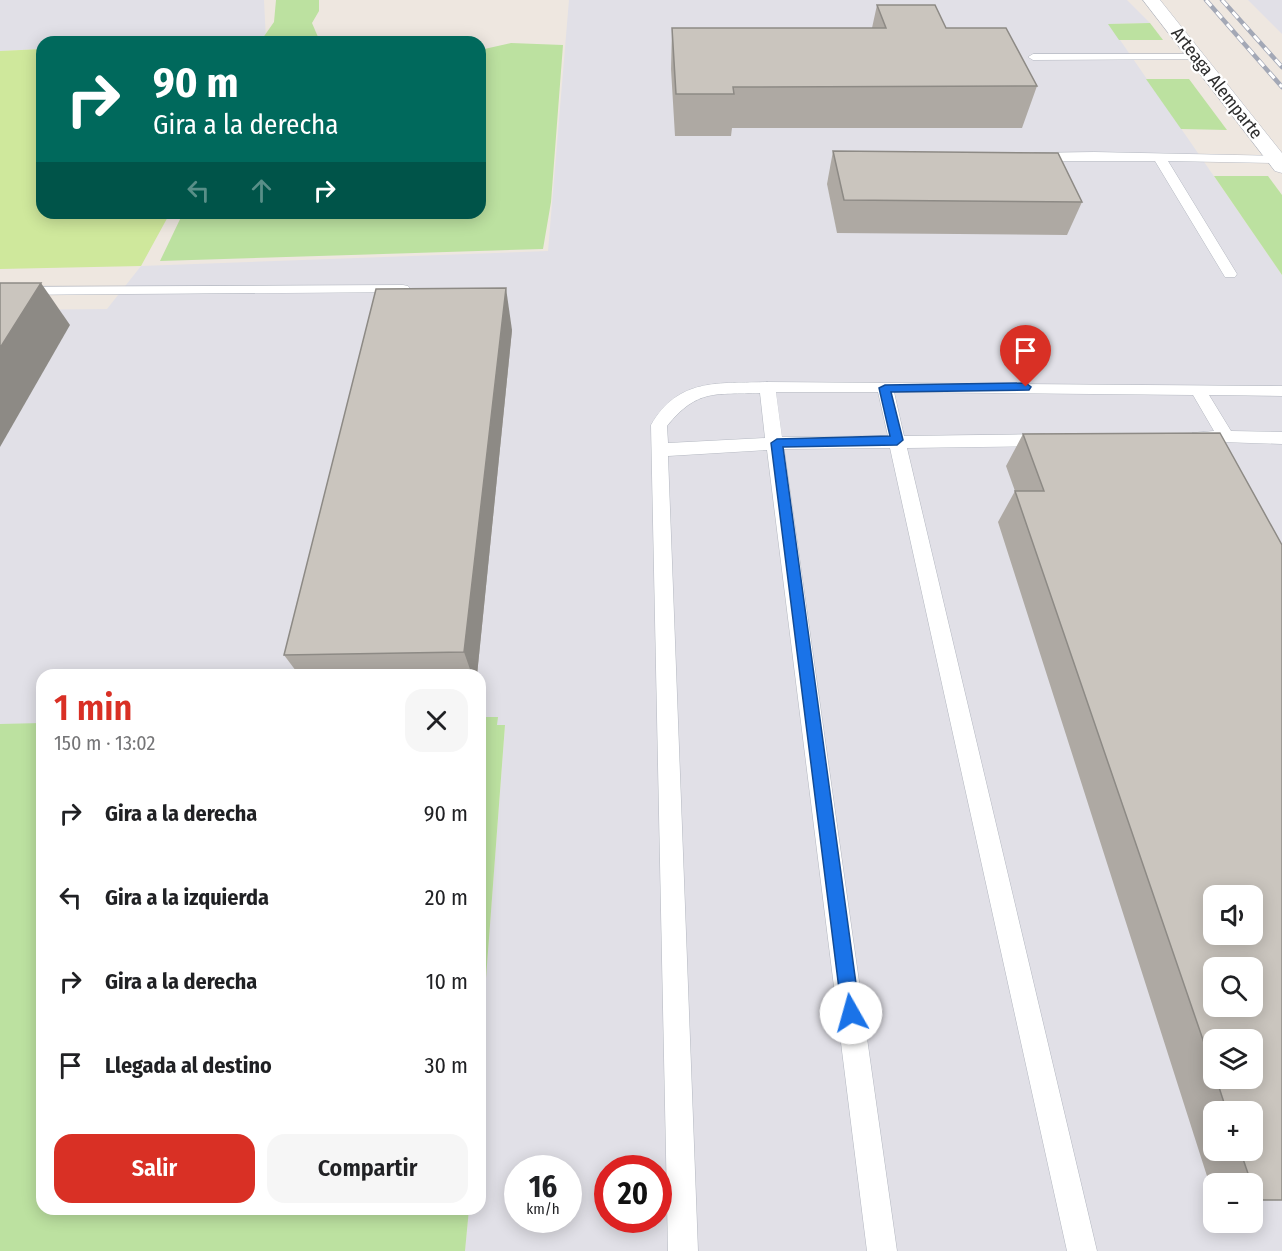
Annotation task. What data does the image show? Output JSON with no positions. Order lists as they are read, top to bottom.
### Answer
{
  "streets": {
    "main road": ["Arteaga Alemparte"]
  },
  "page": {
    "turn": ["90 m", "Gira a la derecha"],
    "heading": ["1 min", "150 m · 13:02"],
    "list": [
      {
        "name": "Gira a la derecha",
        "value": "90 m"
      },
      {
        "name": "Gira a la izquierda",
        "value": "20 m"
      },
      {
        "name": "Gira a la derecha",
        "value": "10 m"
      },
      {
        "name": "Llegada al destino",
        "value": "30 m"
      }
    ],
    "map_buttons": ["+", "−"],
    "buttons": ["Salir", "Compartir"],
    "speed": "16 km/h",
    "limit": "20"
  }
}
